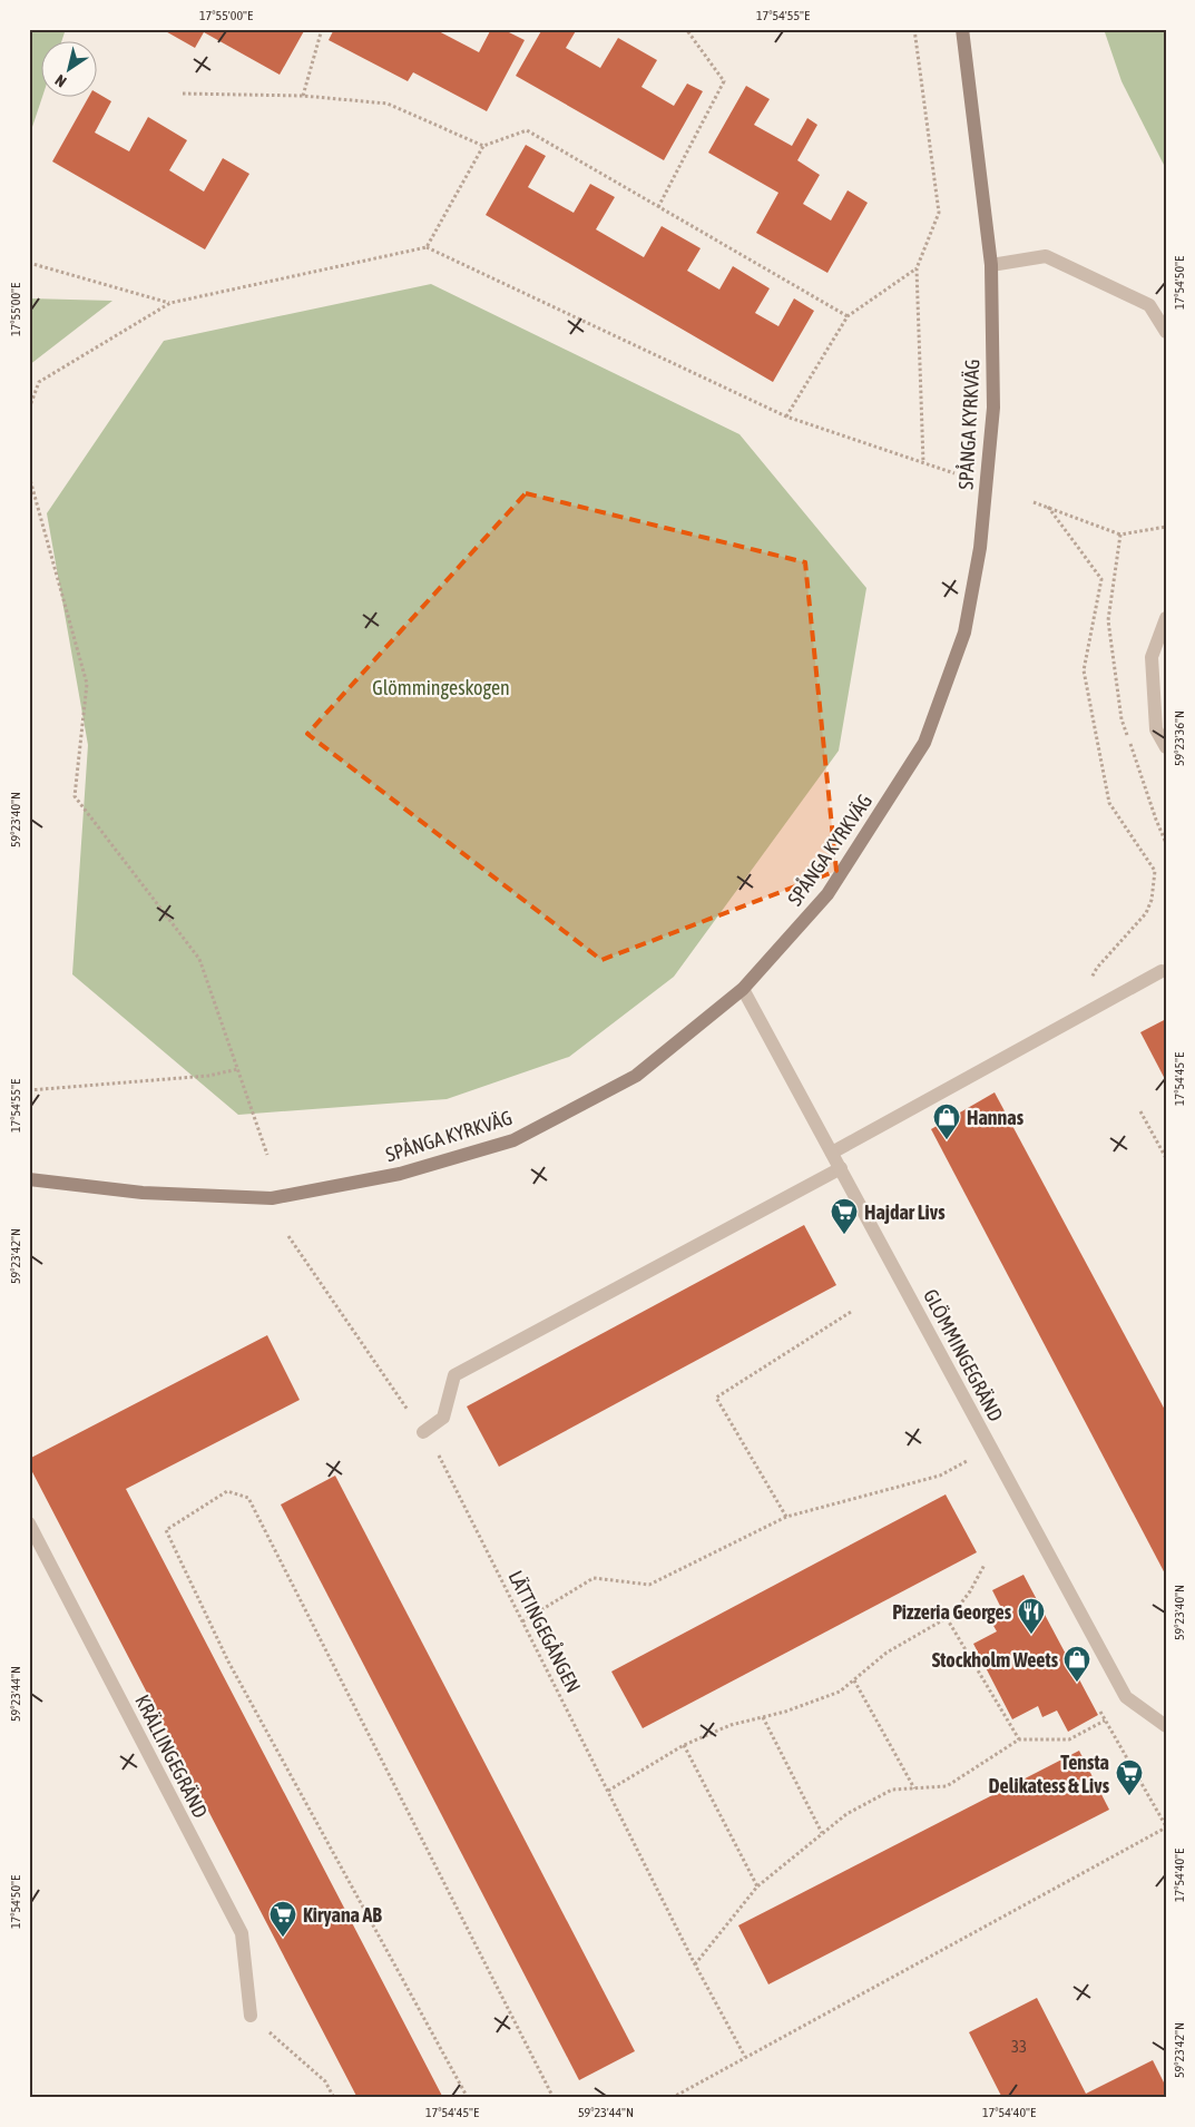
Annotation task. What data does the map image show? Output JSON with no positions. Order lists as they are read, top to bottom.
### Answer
{
  "streets": {
    "street": ["SPÅNGA KYRKVÄG", "GLÖMMINGEGRÄND", "KRÄLLINGEGRÄND"],
    "path": ["LÄTTINGEGÅNGEN"]
  },
  "crossings": [
    ["SPÅNGA KYRKVÄG", "GLÖMMINGEGRÄND"]
  ],
  "parks": ["Glömmingeskogen"],
  "places": {
    "shop": ["Hannas", "Stockholm Weets"],
    "supermarket": ["Hajdar Livs", "Tensta Delikatess & Livs", "Kiryana AB"],
    "restaurant": ["Pizzeria Georges"]
  },
  "house_numbers": ["33"],
  "north": "bottom left",
  "coordinates": [
    "17°55'00\"E",
    "17°54'55\"E",
    "17°54'50\"E",
    "59°23'36\"N",
    "59°23'40\"N",
    "17°54'45\"E",
    "59°23'42\"N",
    "59°23'44\"N",
    "17°54'40\"E"
  ]
}
